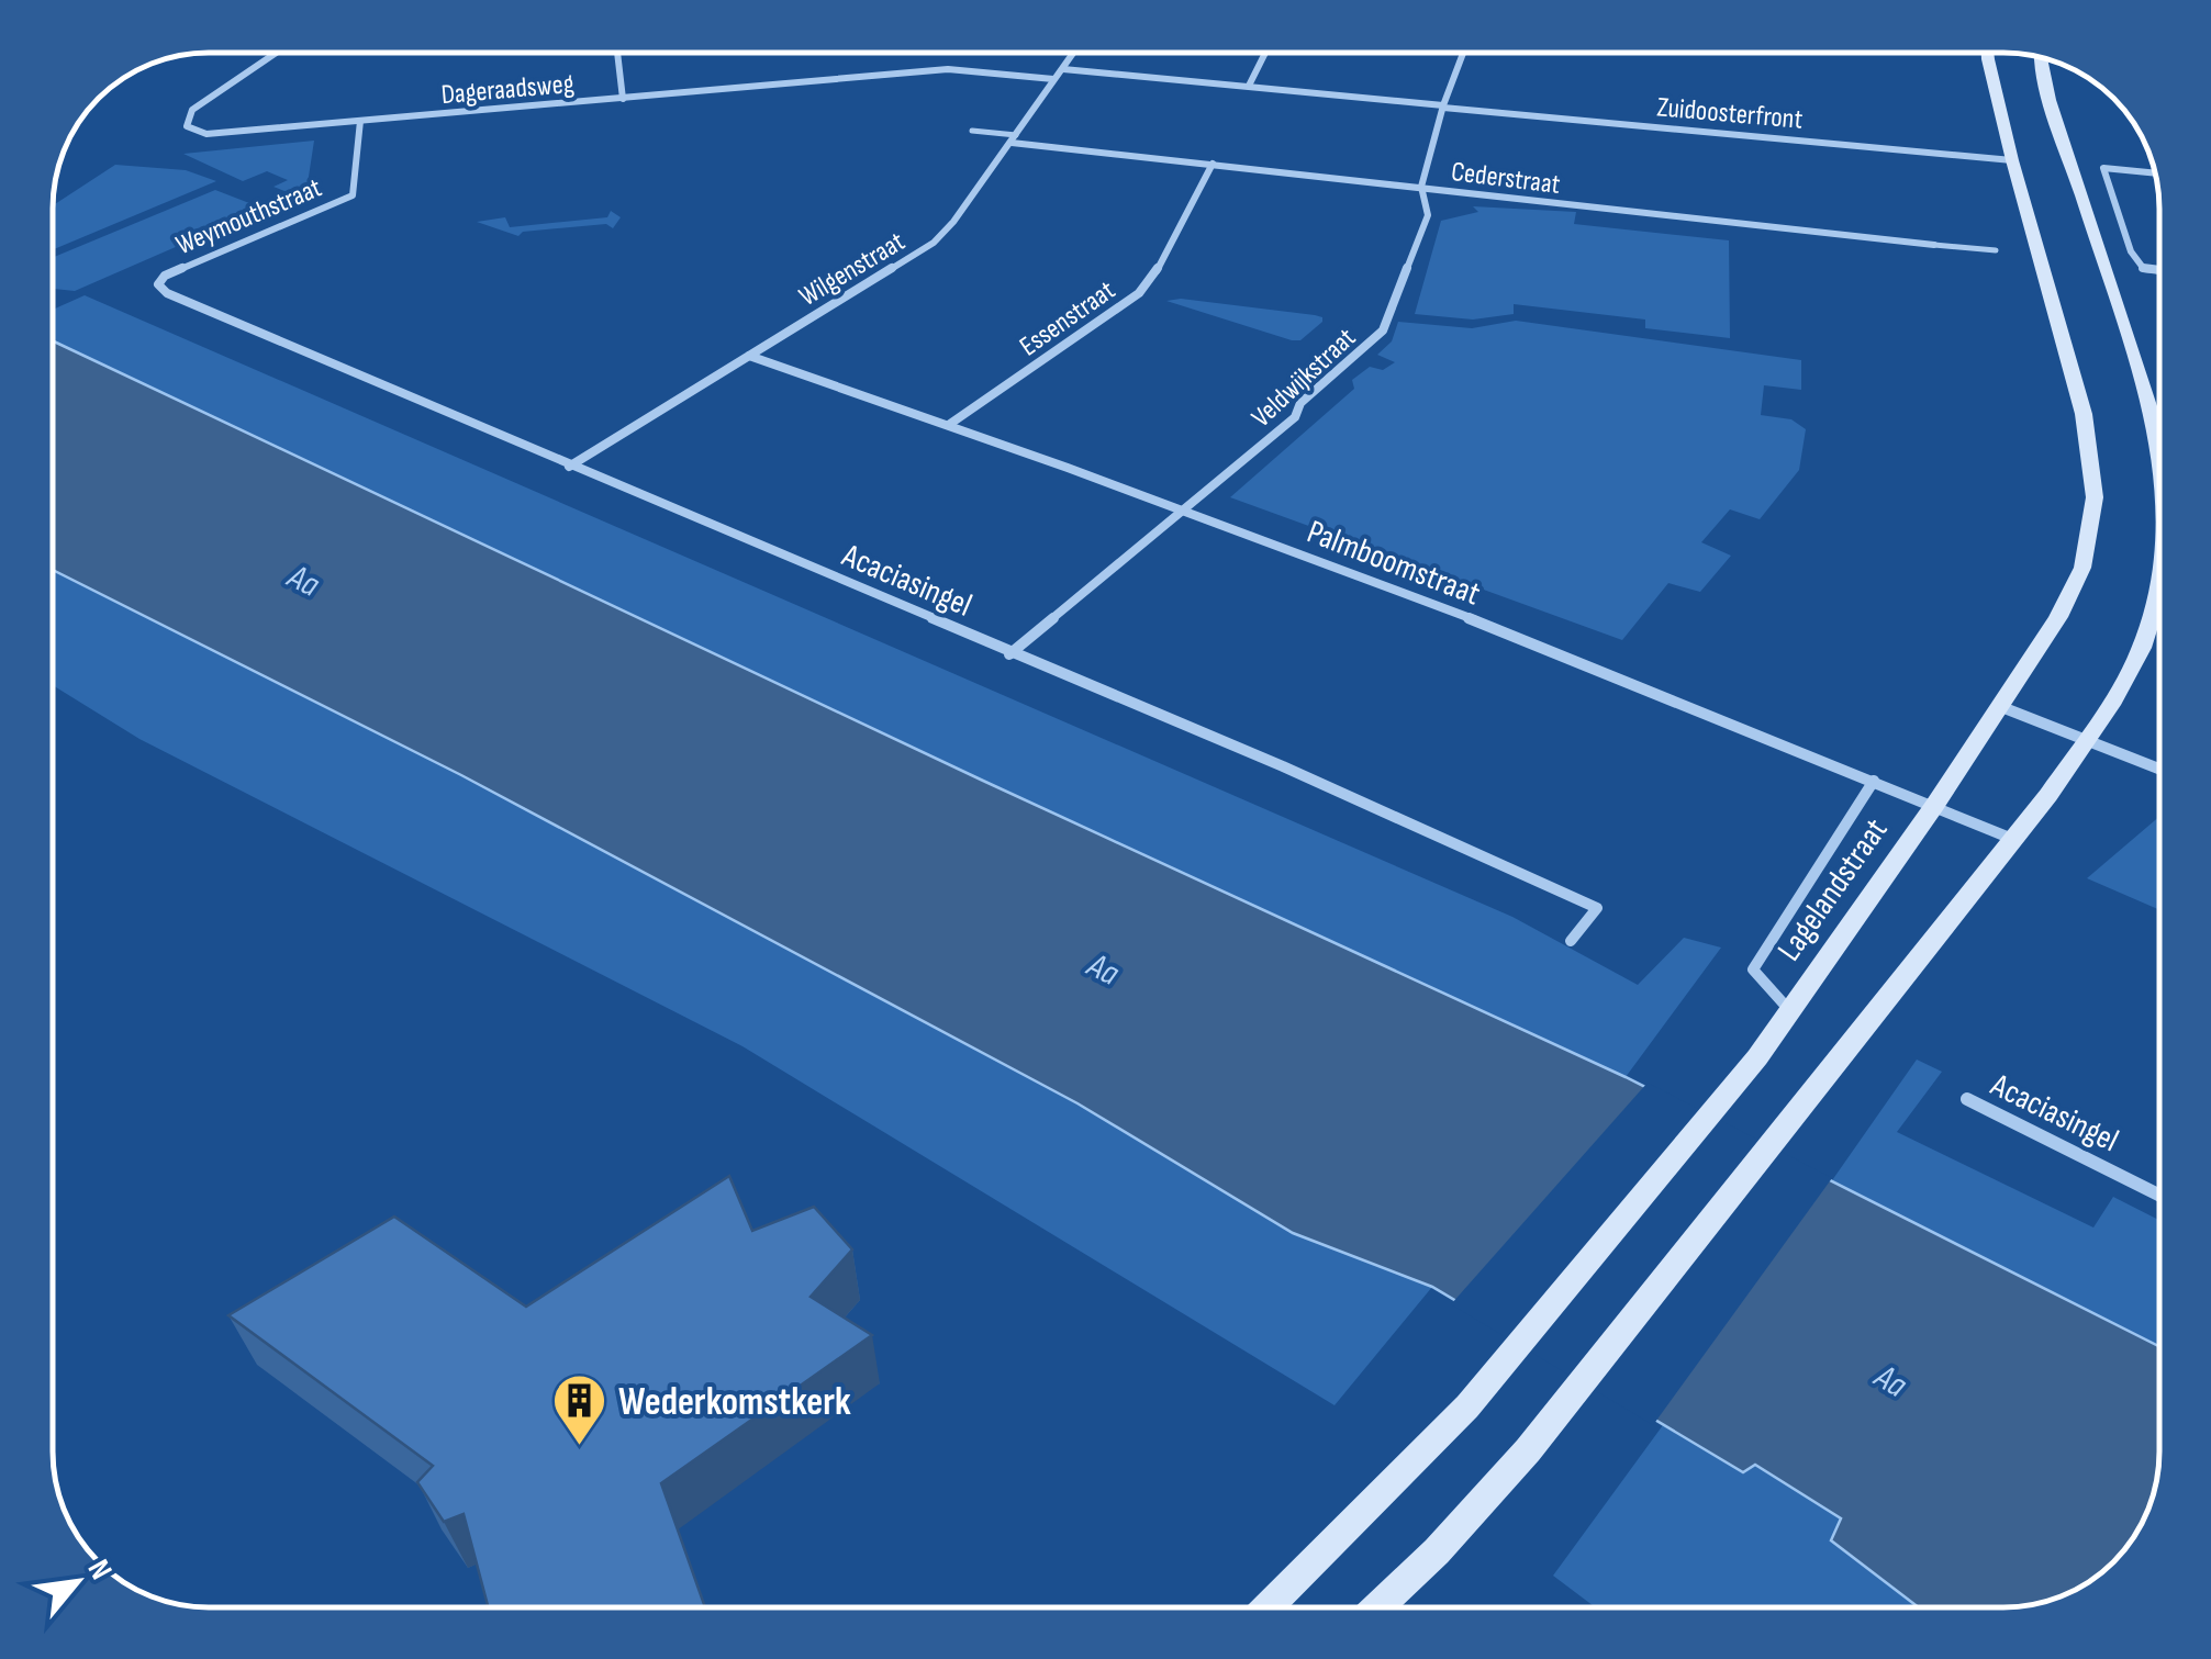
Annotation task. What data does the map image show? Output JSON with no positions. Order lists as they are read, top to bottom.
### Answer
{
  "streets": {
    "main road": ["Lagelandstraat"],
    "street": [
      "Dageraadsweg",
      "Zuidoosterfront",
      "Cederstraat",
      "Weymouthstraat",
      "Wilgenstraat",
      "Essenstraat",
      "Veldwijkstraat",
      "Palmboomstraat",
      "Acaciasingel"
    ]
  },
  "crossings": [
    ["Dageraadsweg", "Weymouthstraat"],
    ["Dageraadsweg", "Wilgenstraat"],
    ["Zuidoosterfront", "Wilgenstraat"],
    ["Zuidoosterfront", "Veldwijkstraat"],
    ["Zuidoosterfront", "Lagelandstraat"],
    ["Cederstraat", "Wilgenstraat"],
    ["Cederstraat", "Essenstraat"],
    ["Cederstraat", "Veldwijkstraat"],
    ["Weymouthstraat", "Acaciasingel"],
    ["Wilgenstraat", "Palmboomstraat"],
    ["Wilgenstraat", "Acaciasingel"],
    ["Essenstraat", "Palmboomstraat"],
    ["Veldwijkstraat", "Palmboomstraat"],
    ["Veldwijkstraat", "Acaciasingel"],
    ["Palmboomstraat", "Lagelandstraat"]
  ],
  "water": ["Aa"],
  "places": {
    "building": ["Wederkomstkerk"]
  },
  "north": "top right"
}
